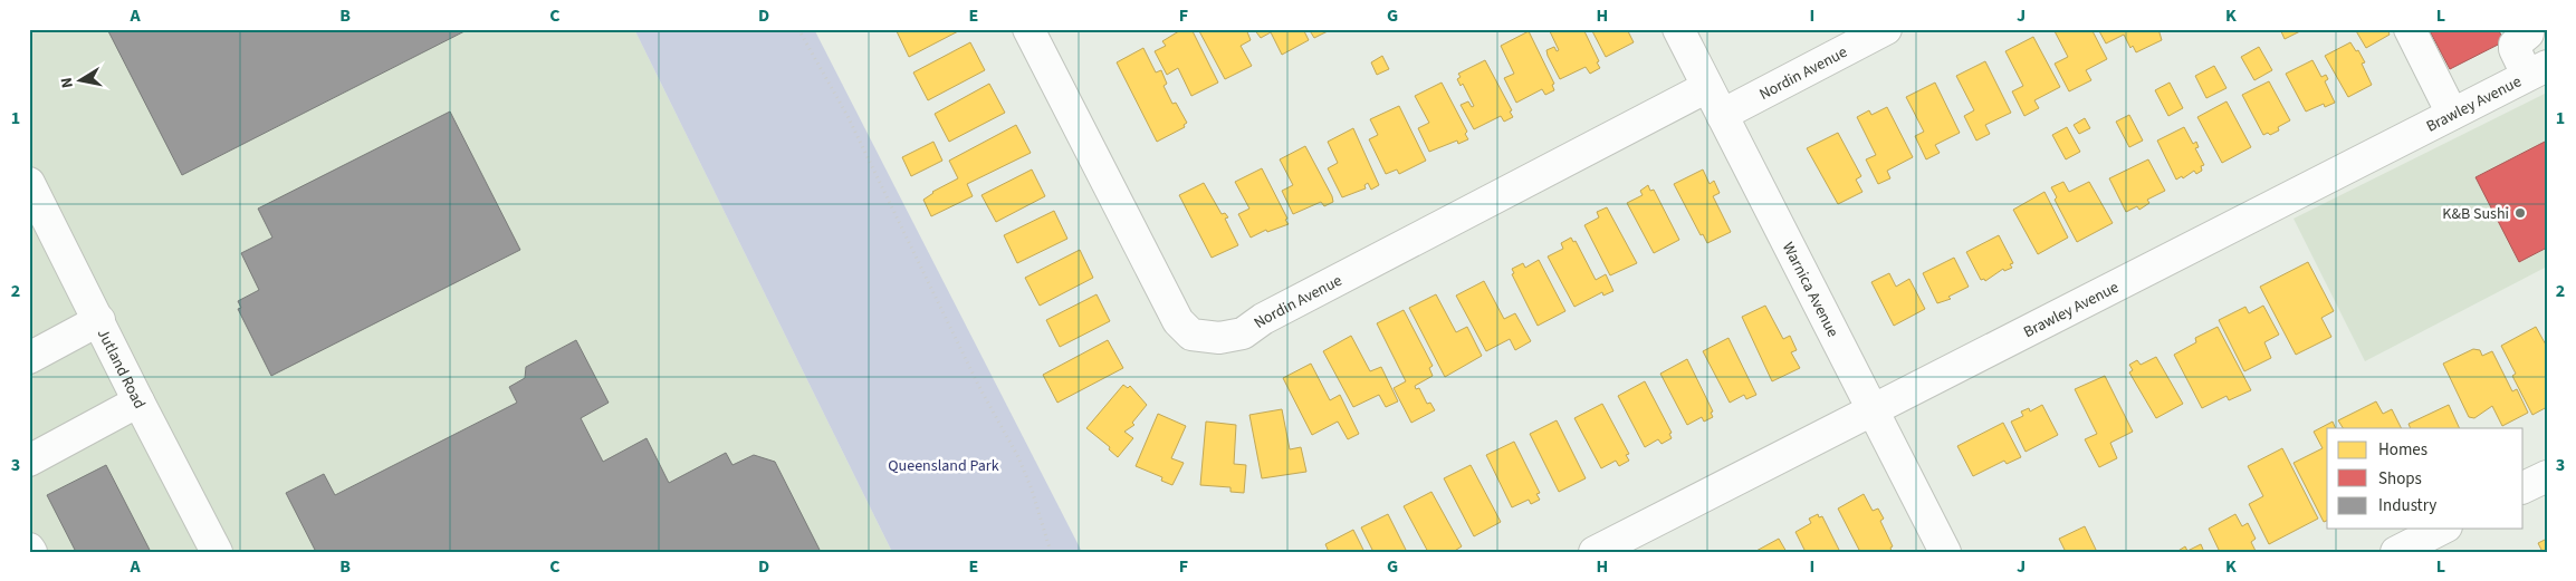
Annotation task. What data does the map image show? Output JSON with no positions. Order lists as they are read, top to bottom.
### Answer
{
  "streets": {
    "street": [
      "Nordin Avenue",
      "Brawley Avenue",
      "Warnica Avenue",
      "Jutland Road"
    ]
  },
  "crossings": [
    ["Nordin Avenue", "Warnica Avenue"],
    ["Brawley Avenue", "Warnica Avenue"]
  ],
  "parks": ["Queensland Park"],
  "places": ["K&B Sushi"],
  "legend": ["Homes", "Shops", "Industry"],
  "north": "left",
  "grid": {
    "columns": [
      "A",
      "B",
      "C",
      "D",
      "E",
      "F",
      "G",
      "H",
      "I",
      "J",
      "K",
      "L"
    ],
    "rows": ["1", "2", "3"]
  }
}
